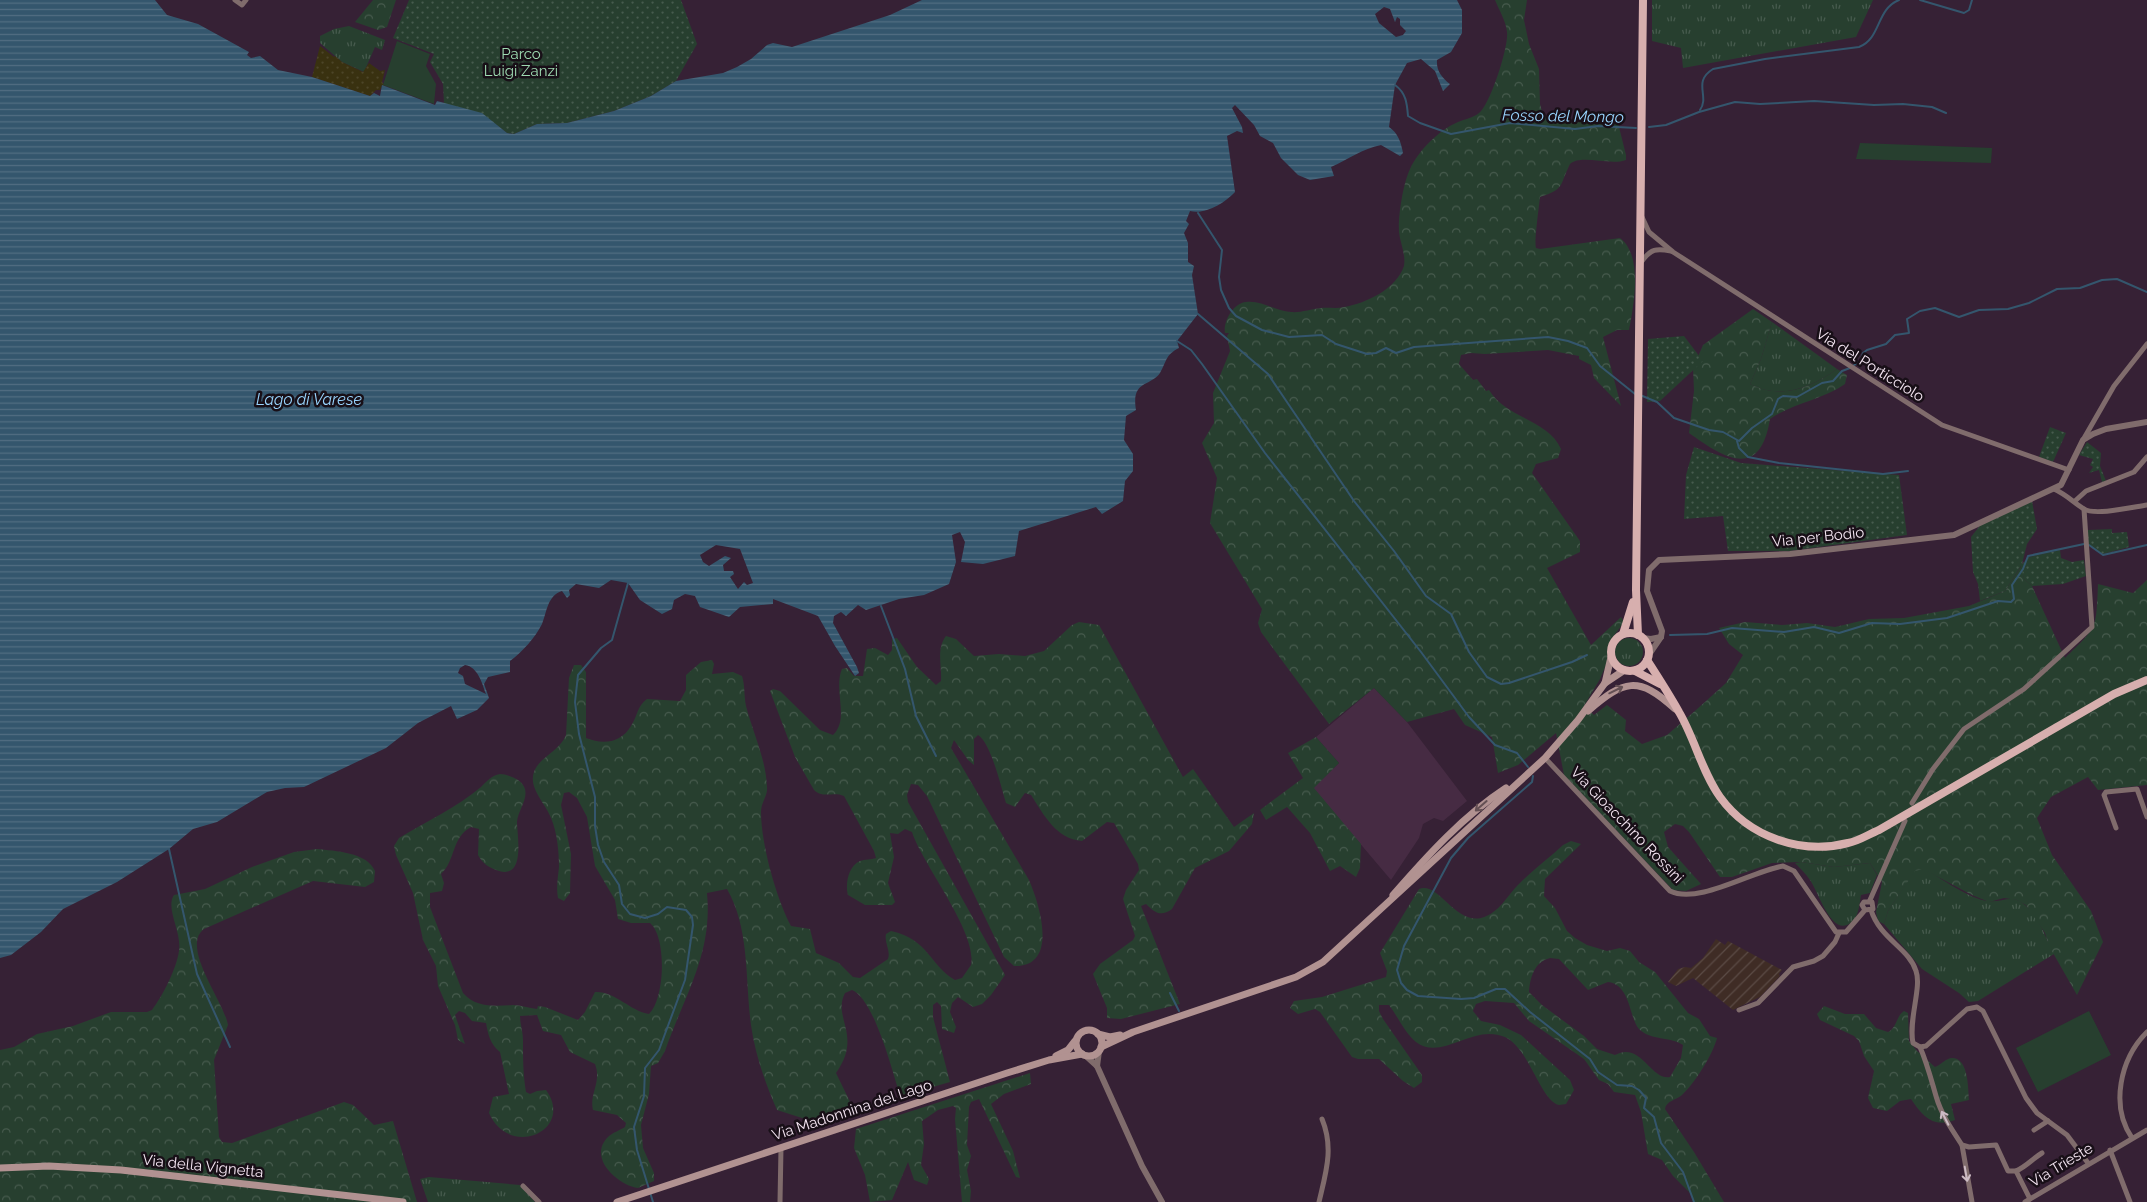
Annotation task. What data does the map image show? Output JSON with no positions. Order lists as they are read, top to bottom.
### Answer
{
  "streets": {
    "main road": ["Via Madonnina del Lago", "Via della Vignetta"],
    "street": [
      "Via del Porticciolo",
      "Via per Bodio",
      "Via Gioacchino Rossini",
      "Via Trieste"
    ]
  },
  "water": ["Fosso del Mongo", "Lago di Varese"],
  "parks": ["Parco Luigi Zanzi"]
}
